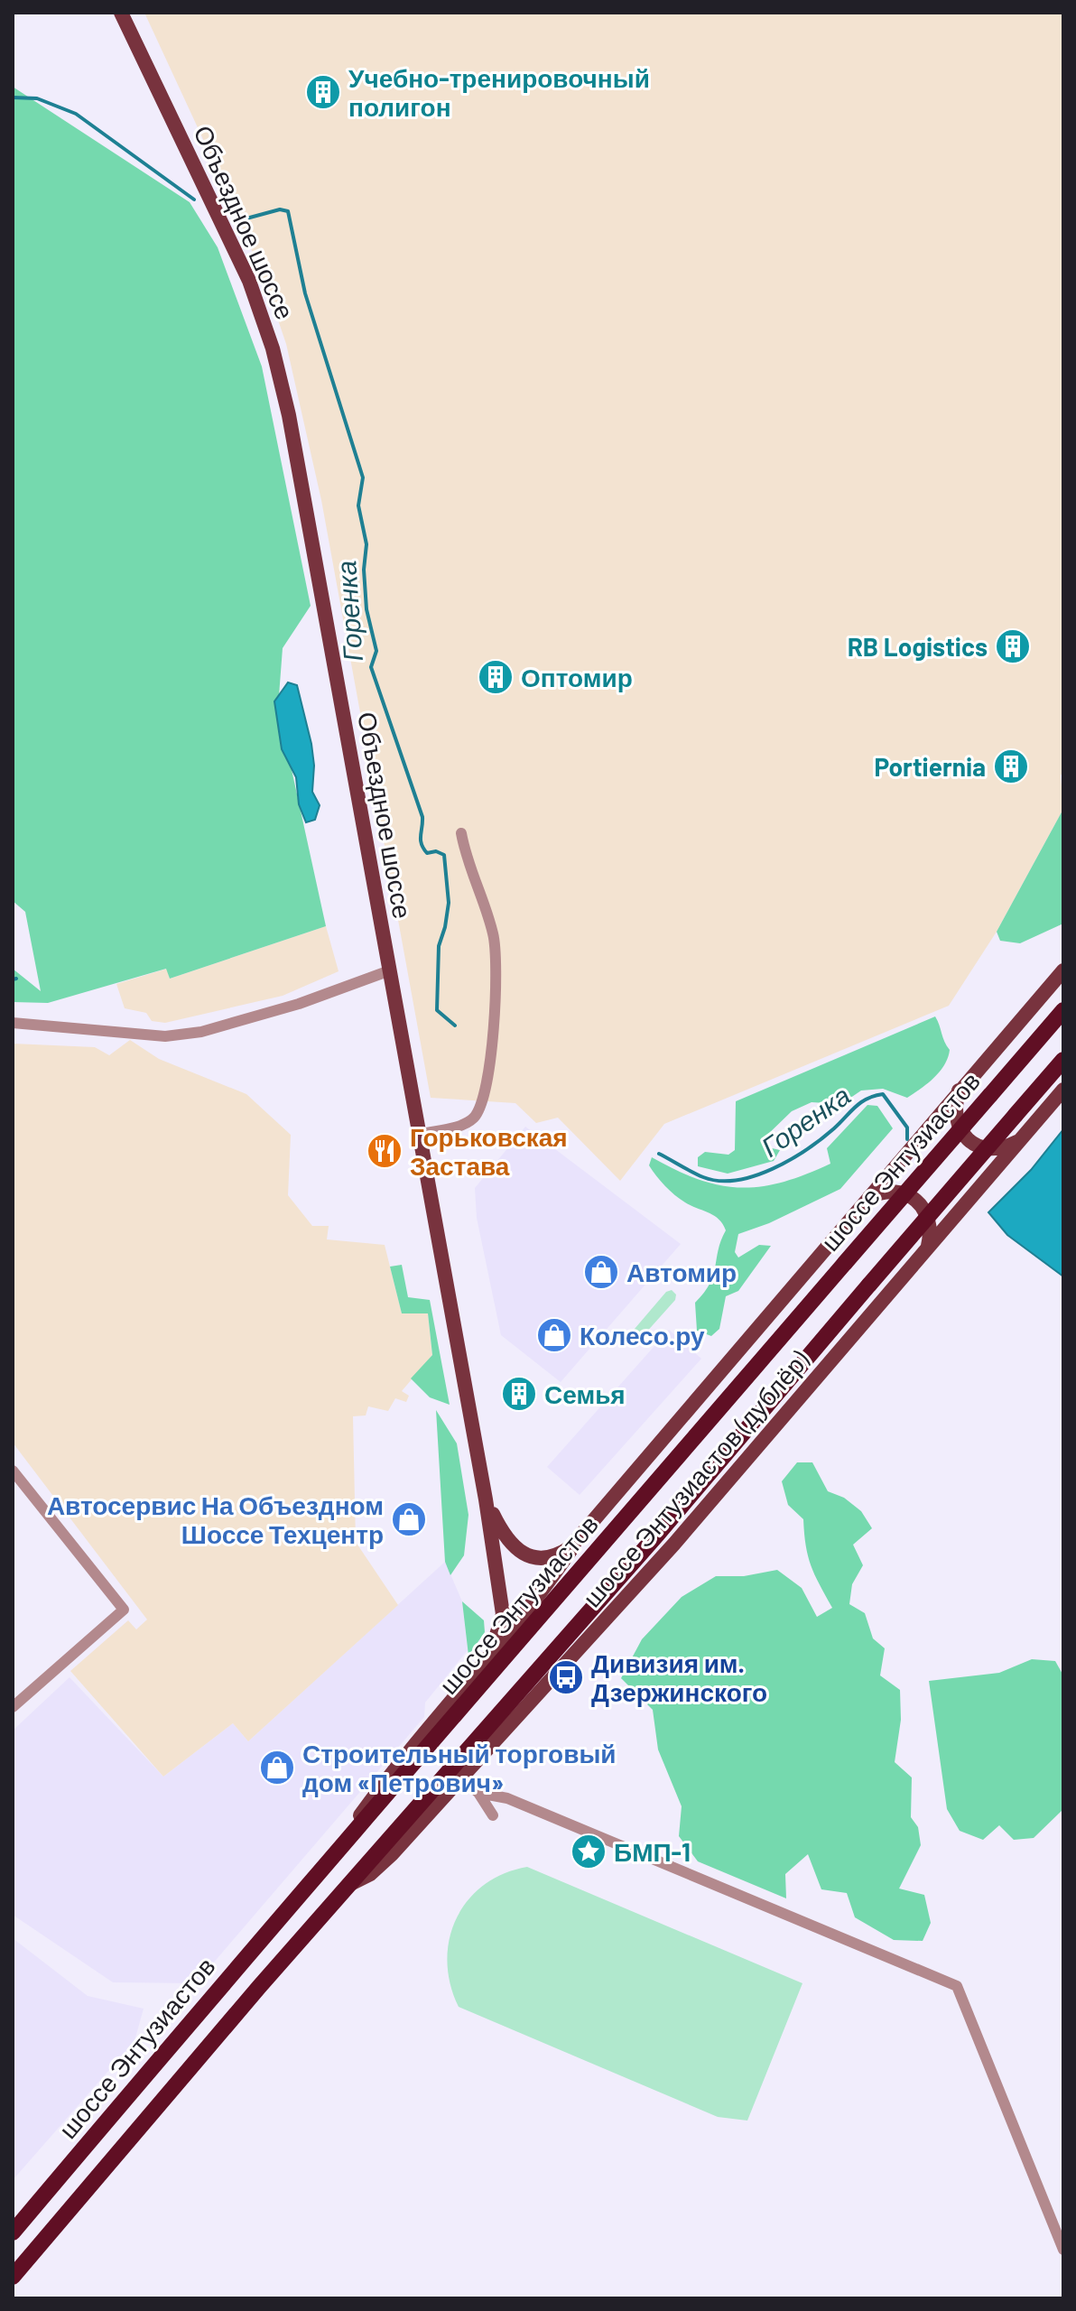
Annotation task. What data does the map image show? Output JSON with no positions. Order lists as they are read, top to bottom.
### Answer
{
  "streets": {
    "highway": ["шоссе Энтузиастов"],
    "main road": ["Объездное шоссе", "шоссе Энтузиастов (дублёр)"]
  },
  "crossings": [
    ["Объездное шоссе", "шоссе Энтузиастов (дублёр)"],
    ["шоссе Энтузиастов", "шоссе Энтузиастов (дублёр)"]
  ],
  "water": ["Горенка"],
  "places": {
    "building": [
      "Учебно-тренировочный полигон",
      "RB Logistics",
      "Оптомир",
      "Portiernia",
      "Семья"
    ],
    "restaurant": ["Горьковская Застава"],
    "shop": [
      "Автомир",
      "Колесо.ру",
      "Автосервис На Объездном Шоссе Техцентр",
      "Строительный торговый дом «Петрович»"
    ],
    "bus stop": ["Дивизия им. Дзержинского"],
    "place": ["БМП-1"]
  }
}
